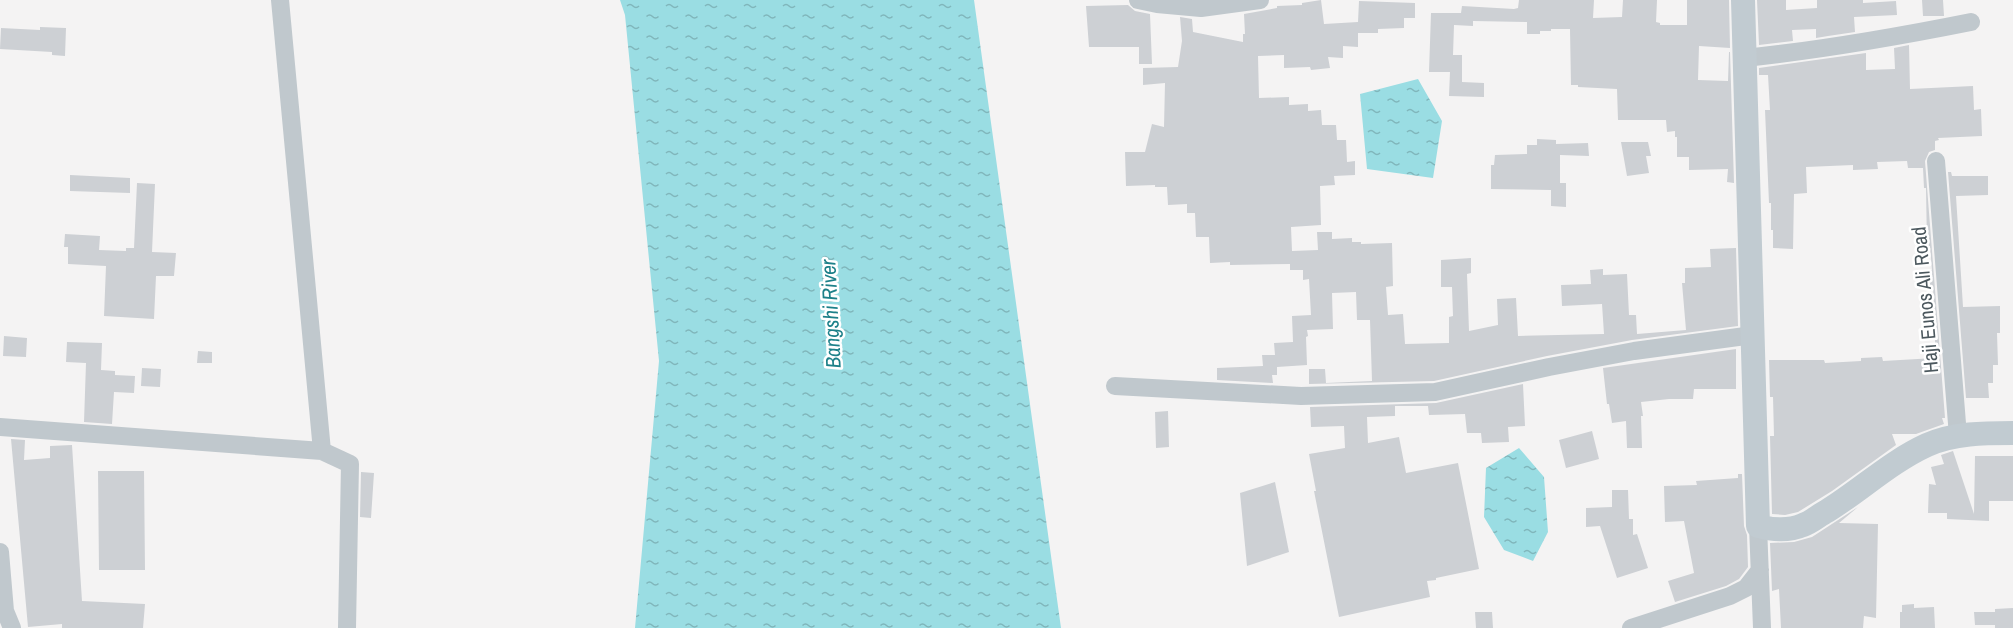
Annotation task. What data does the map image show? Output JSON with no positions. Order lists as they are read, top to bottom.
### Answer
{
  "streets": {
    "street": ["Haji Eunos Ali Road"]
  },
  "water": ["Bangshi River"]
}
